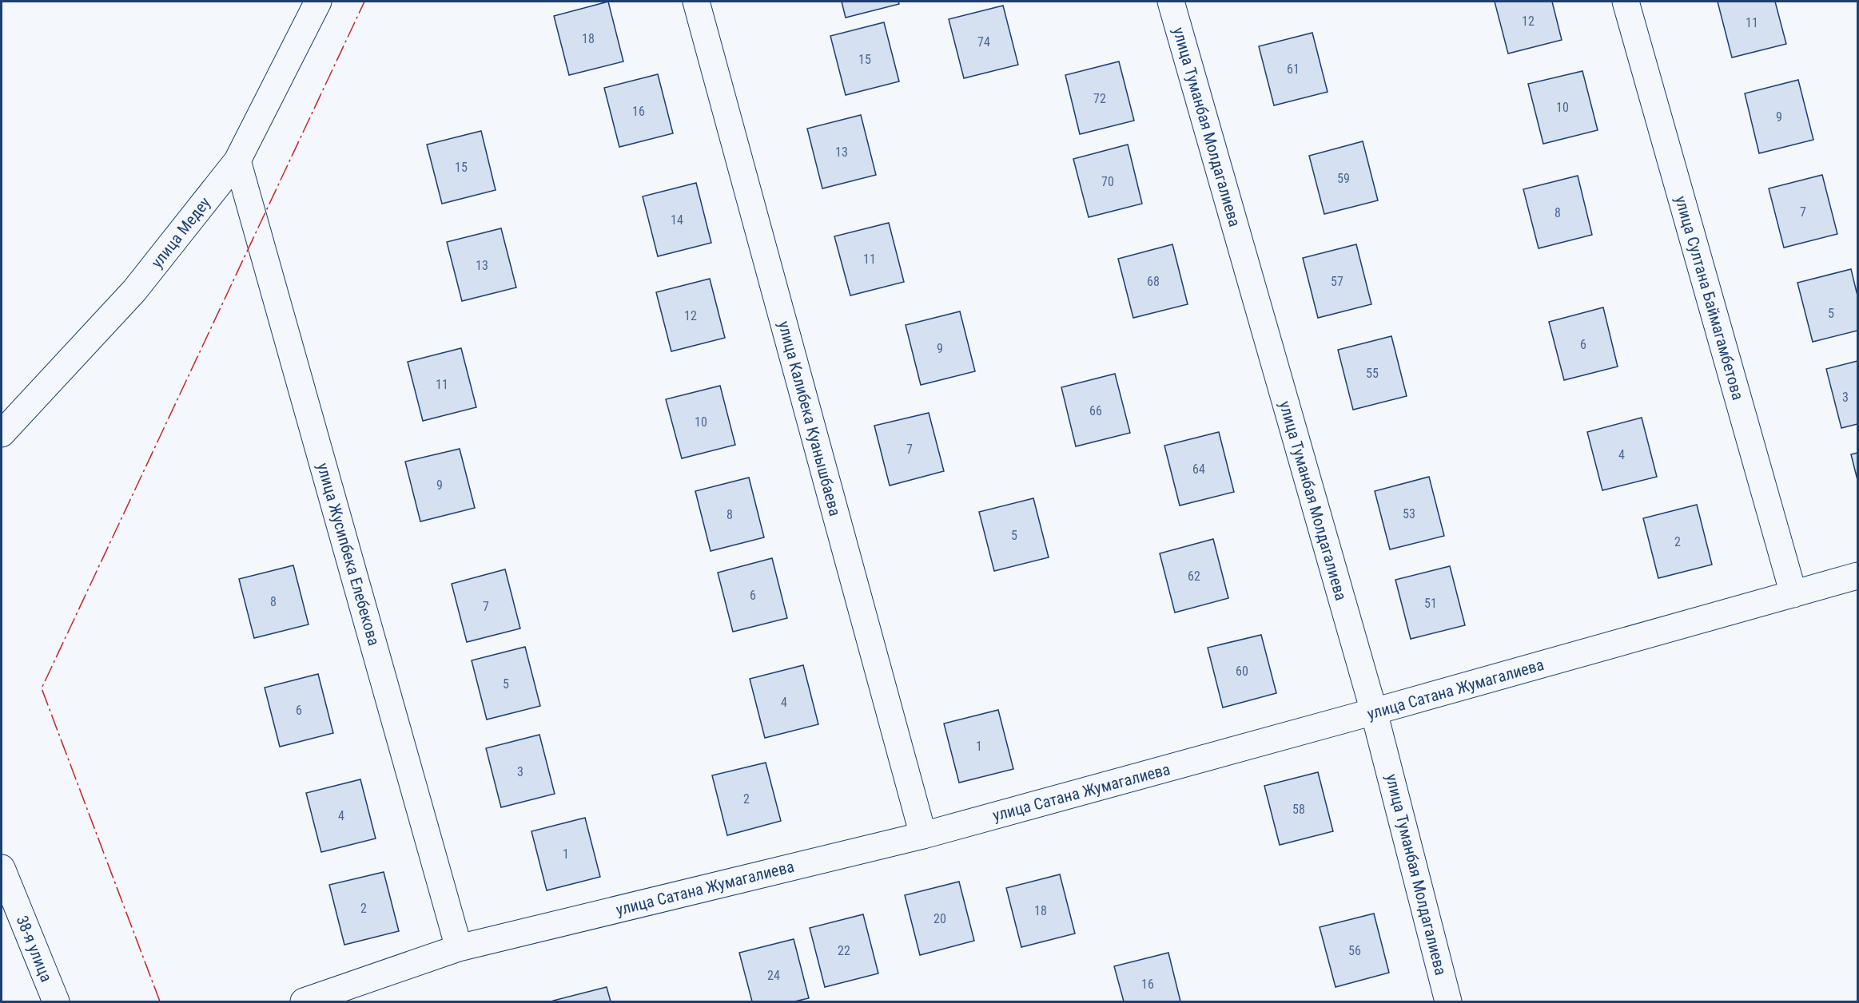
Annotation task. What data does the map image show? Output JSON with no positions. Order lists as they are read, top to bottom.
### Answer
{
  "streets": {
    "street": [
      "улица Туманбая Молдагалиева",
      "улица Медеу",
      "улица Султана Баймагамбетова",
      "улица Калибека Куанышбаева",
      "улица Жусипбека Елебекова",
      "улица Сатана Жумагалиева",
      "38-я улица"
    ]
  },
  "crossings": [
    ["улица Туманбая Молдагалиева", "улица Сатана Жумагалиева"],
    ["улица Медеу", "улица Жусипбека Елебекова"],
    ["улица Султана Баймагамбетова", "улица Сатана Жумагалиева"],
    ["улица Калибека Куанышбаева", "улица Сатана Жумагалиева"],
    ["улица Жусипбека Елебекова", "улица Сатана Жумагалиева"]
  ],
  "house_numbers": [
    "12",
    "11",
    "18",
    "74",
    "15",
    "61",
    "72",
    "10",
    "16",
    "9",
    "13",
    "15",
    "59",
    "70",
    "7",
    "8",
    "14",
    "11",
    "13",
    "68",
    "57",
    "5",
    "12",
    "6",
    "9",
    "55",
    "11",
    "3",
    "66",
    "10",
    "7",
    "4",
    "64",
    "9",
    "53",
    "8",
    "5",
    "2",
    "62",
    "6",
    "8",
    "51",
    "7",
    "60",
    "5",
    "4",
    "6",
    "1",
    "3",
    "2",
    "58",
    "4",
    "1",
    "2",
    "18",
    "20",
    "22",
    "56",
    "24",
    "16"
  ]
}
